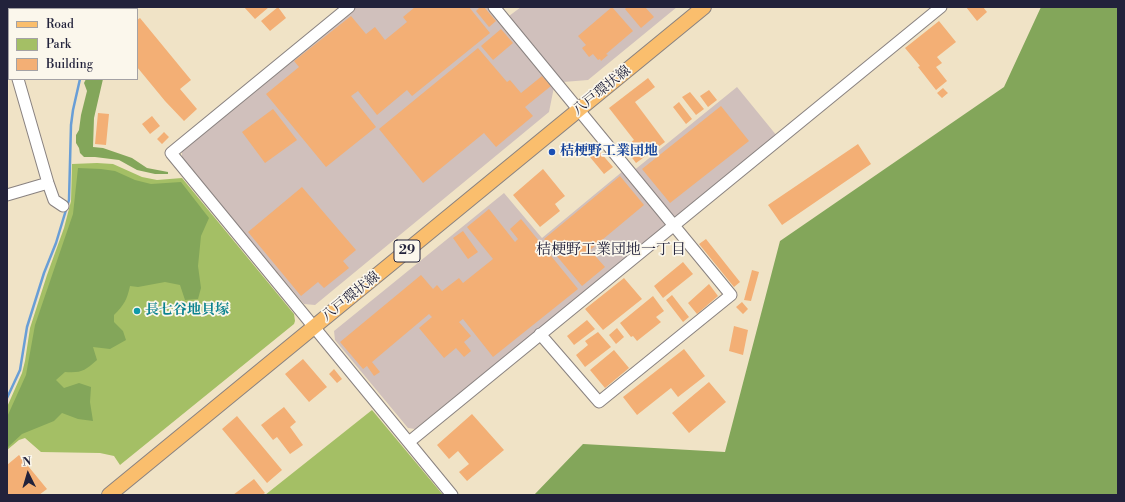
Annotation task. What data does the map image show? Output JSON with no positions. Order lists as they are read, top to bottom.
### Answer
{
  "streets": {
    "main road": ["八戸環状線", "29"]
  },
  "districts": ["桔梗野工業団地一丁目"],
  "places": ["桔梗野工業団地", "長七谷地貝塚"],
  "legend": ["Road", "Park", "Building"],
  "north": "top"
}
